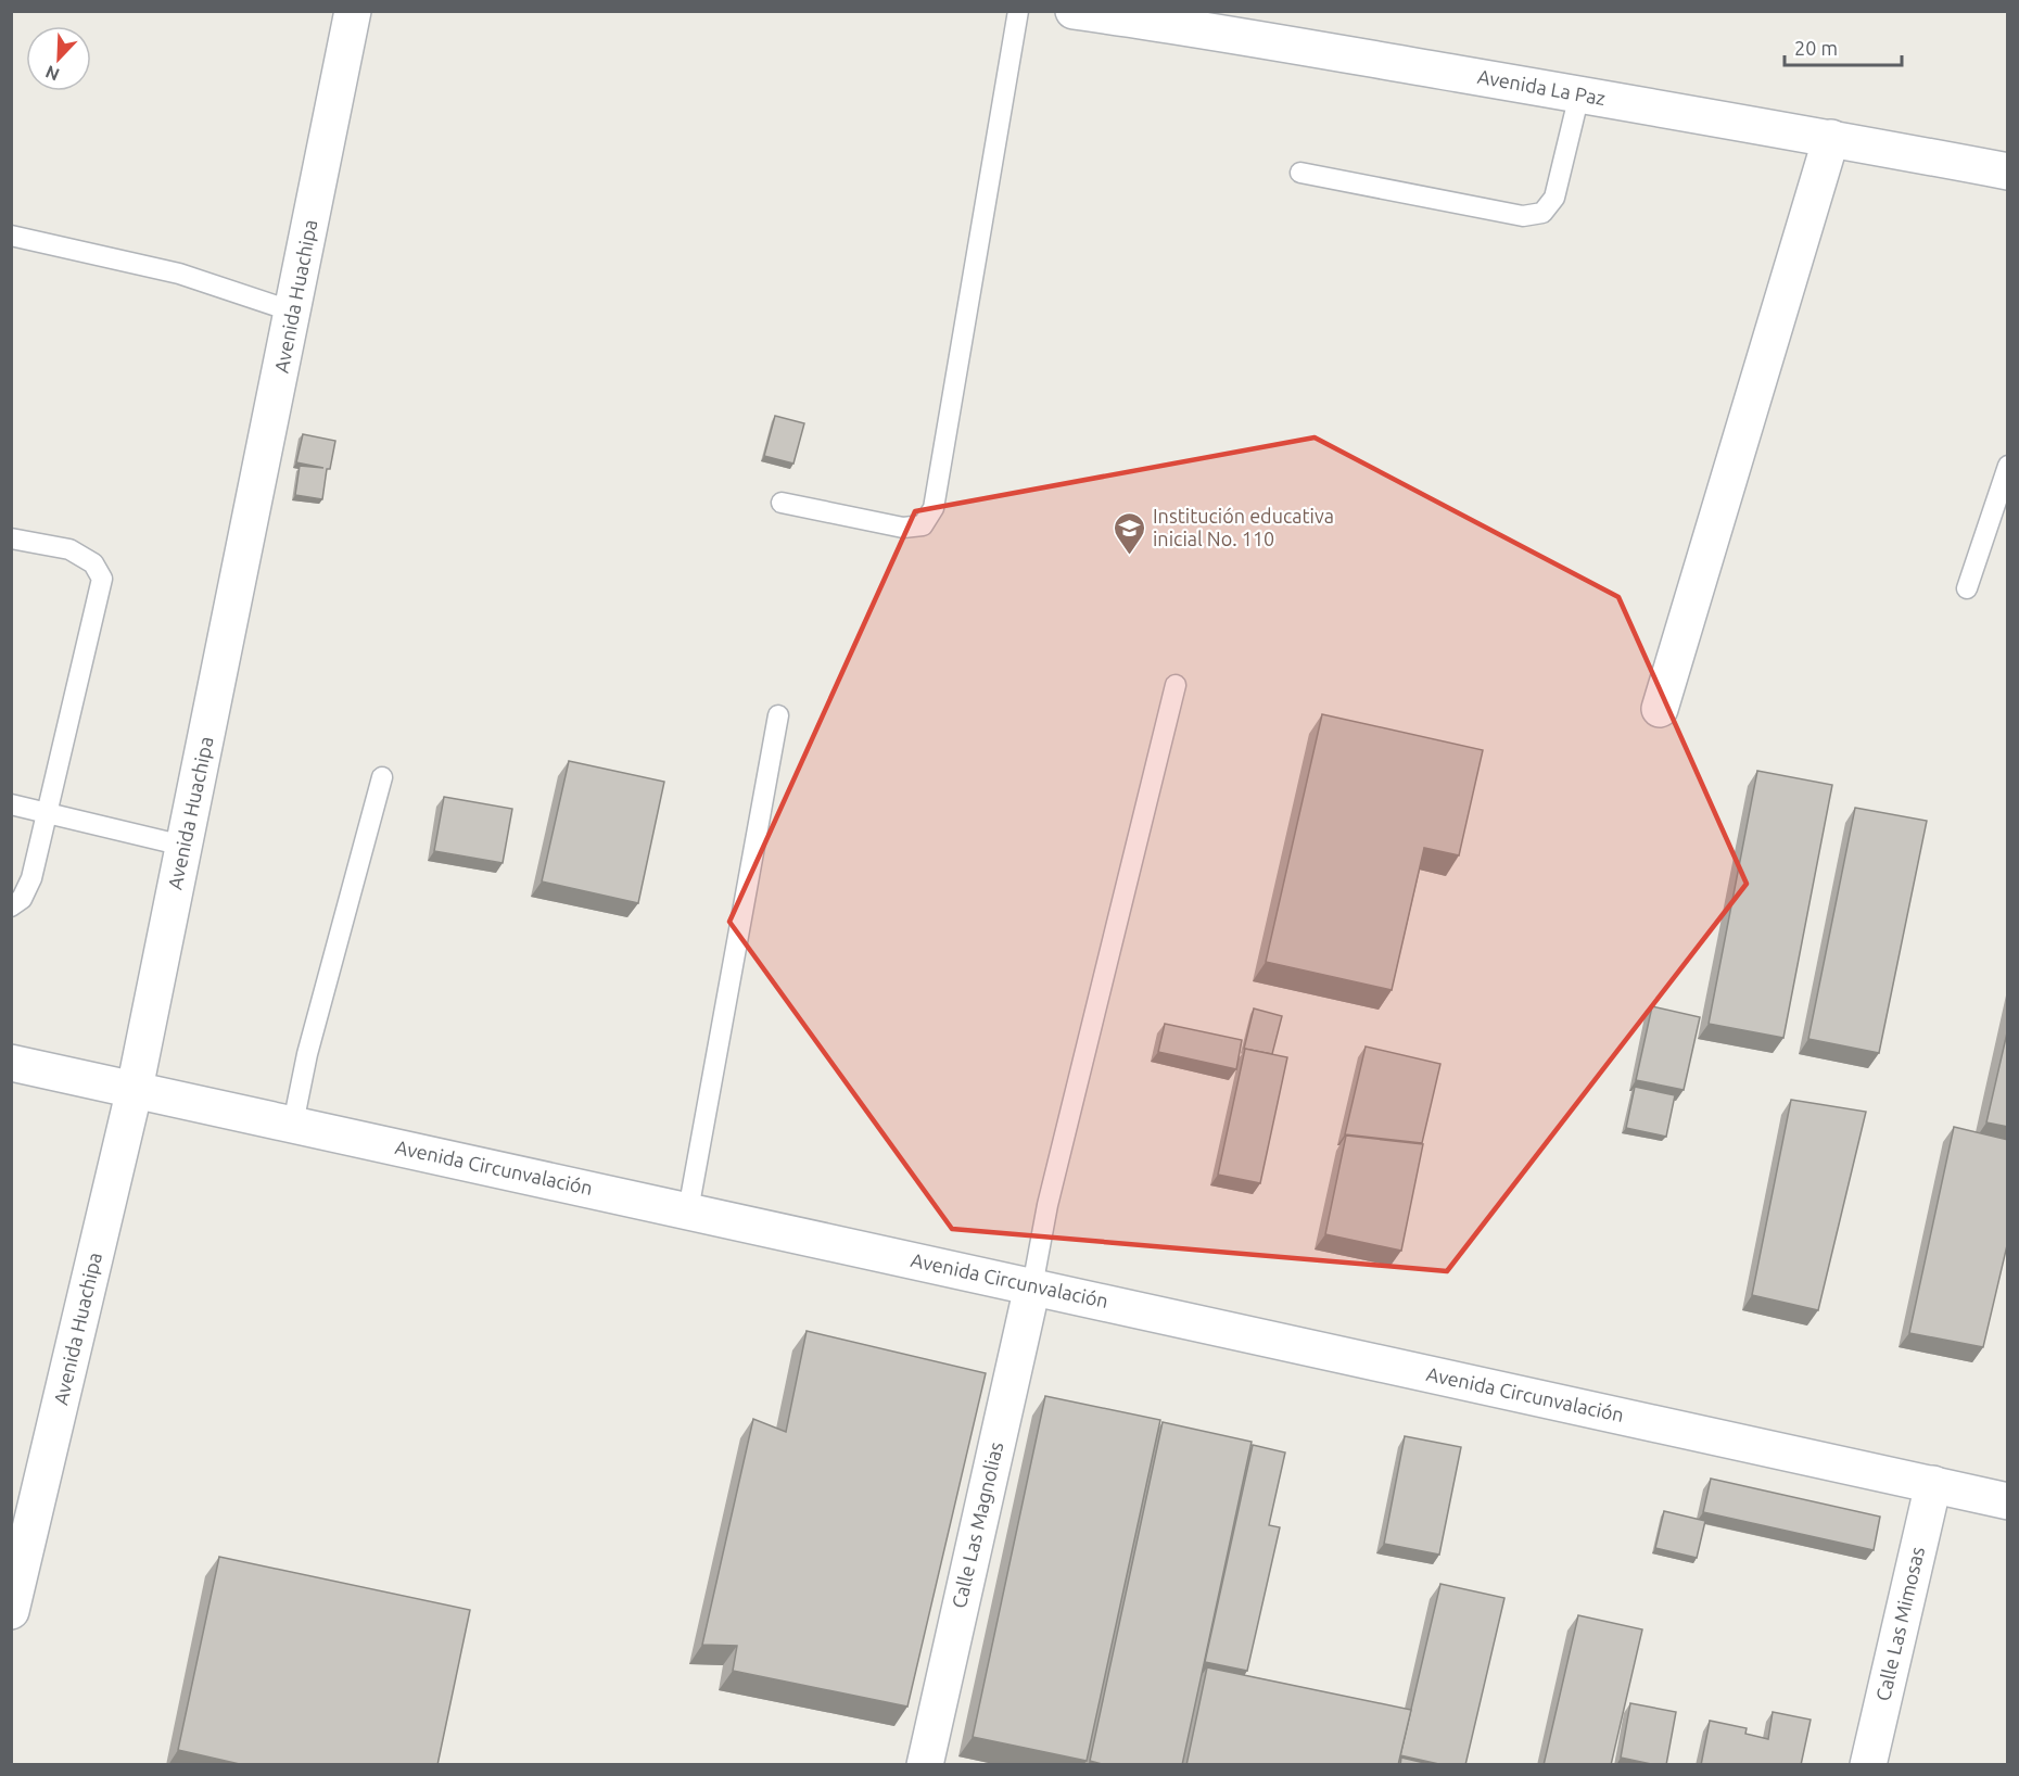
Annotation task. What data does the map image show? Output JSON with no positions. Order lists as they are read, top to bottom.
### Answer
{
  "streets": {
    "street": [
      "Avenida La Paz",
      "Avenida Huachipa",
      "Avenida Circunvalación",
      "Calle Las Magnolias",
      "Calle Las Mimosas"
    ]
  },
  "crossings": [
    ["Avenida Huachipa", "Avenida Circunvalación"],
    ["Avenida Circunvalación", "Calle Las Magnolias"],
    ["Avenida Circunvalación", "Calle Las Mimosas"]
  ],
  "places": {
    "school or university": ["Institución educativa inicial No. 110"]
  },
  "scale_bar": "20 m",
  "north": "bottom left"
}
